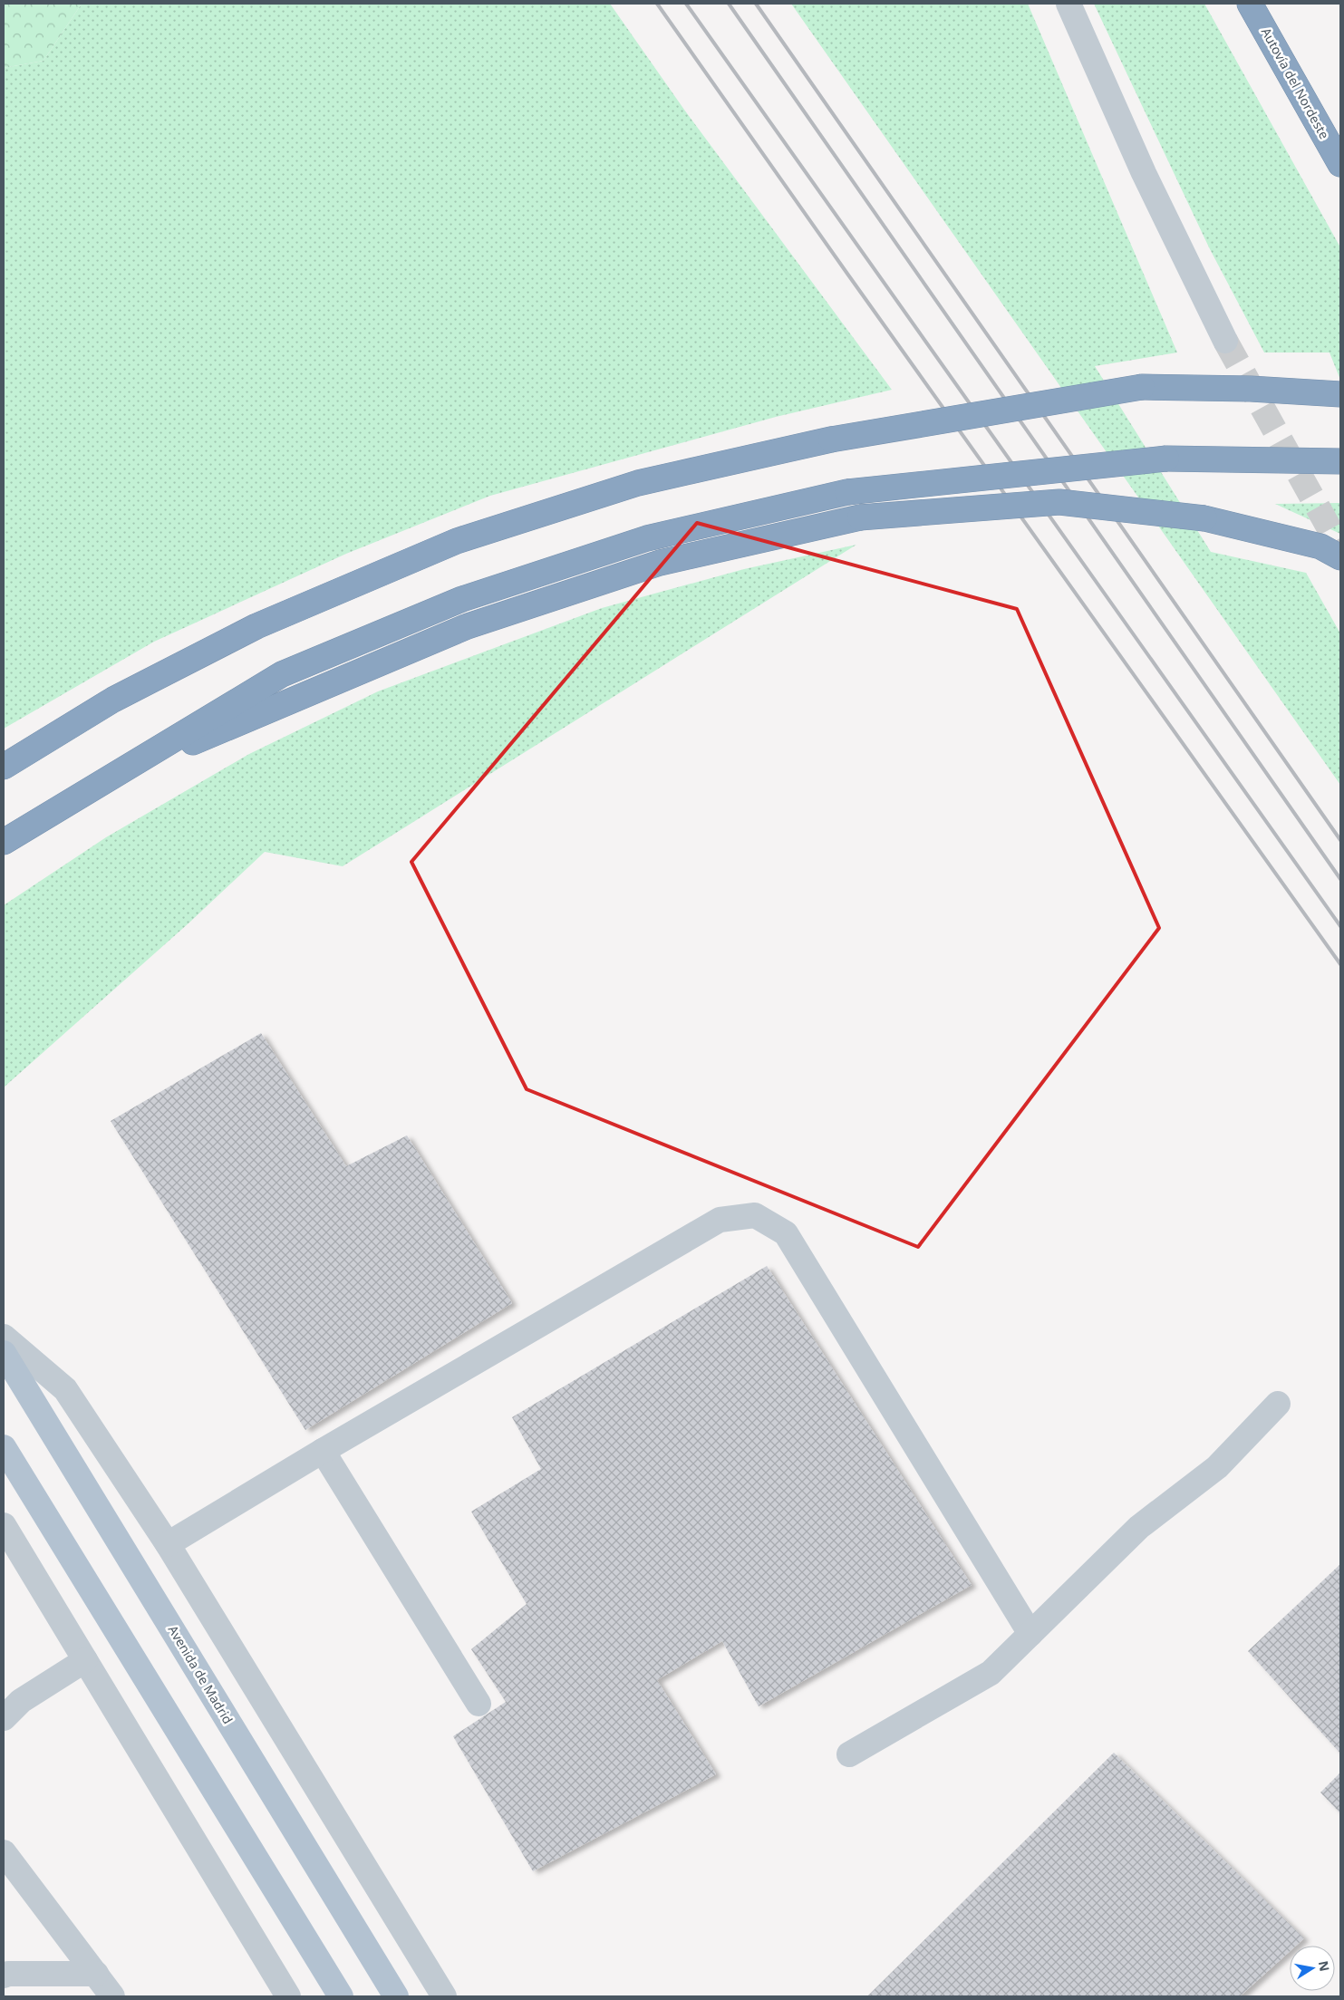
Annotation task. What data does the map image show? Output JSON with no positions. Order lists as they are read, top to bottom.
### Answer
{
  "streets": {
    "highway": ["Autovía del Nordeste"],
    "main road": ["Avenida de Madrid"]
  },
  "north": "right"
}
